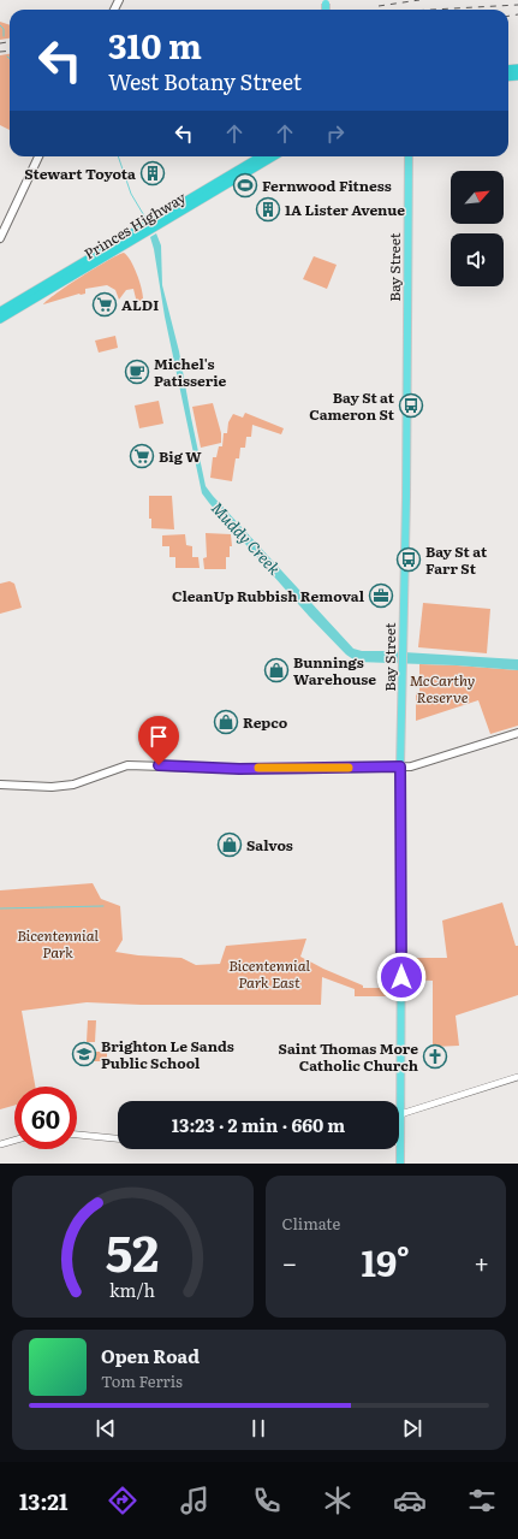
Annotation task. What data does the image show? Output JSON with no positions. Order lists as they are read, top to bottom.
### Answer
{
  "streets": {
    "highway": ["Princes Highway"],
    "main road": ["Bay Street"]
  },
  "water": ["Muddy Creek"],
  "parks": ["McCarthy Reserve", "Bicentennial Park", "Bicentennial Park East"],
  "places": {
    "building": ["Stewart Toyota", "1A Lister Avenue"],
    "sports": ["Fernwood Fitness"],
    "supermarket": ["ALDI", "Big W"],
    "cafe": ["Michel's Patisserie"],
    "bus stop": ["Bay St at Cameron St", "Bay St at Farr St"],
    "office": ["CleanUp Rubbish Removal"],
    "shop": ["Bunnings Warehouse", "Repco", "Salvos"],
    "school or university": ["Brighton Le Sands Public School"],
    "church": ["Saint Thomas More Catholic Church"]
  },
  "north": "top right",
  "page": {
    "turn": ["310 m", "West Botany Street"],
    "limit": "60",
    "trip": "13:23 · 2 min · 660 m",
    "tile": "Climate",
    "heat": ["−", "19°", "+"],
    "song": ["Open Road", "Tom Ferris"],
    "tabs": "13:21",
    "gauge": ["52", "km/h"]
  }
}
